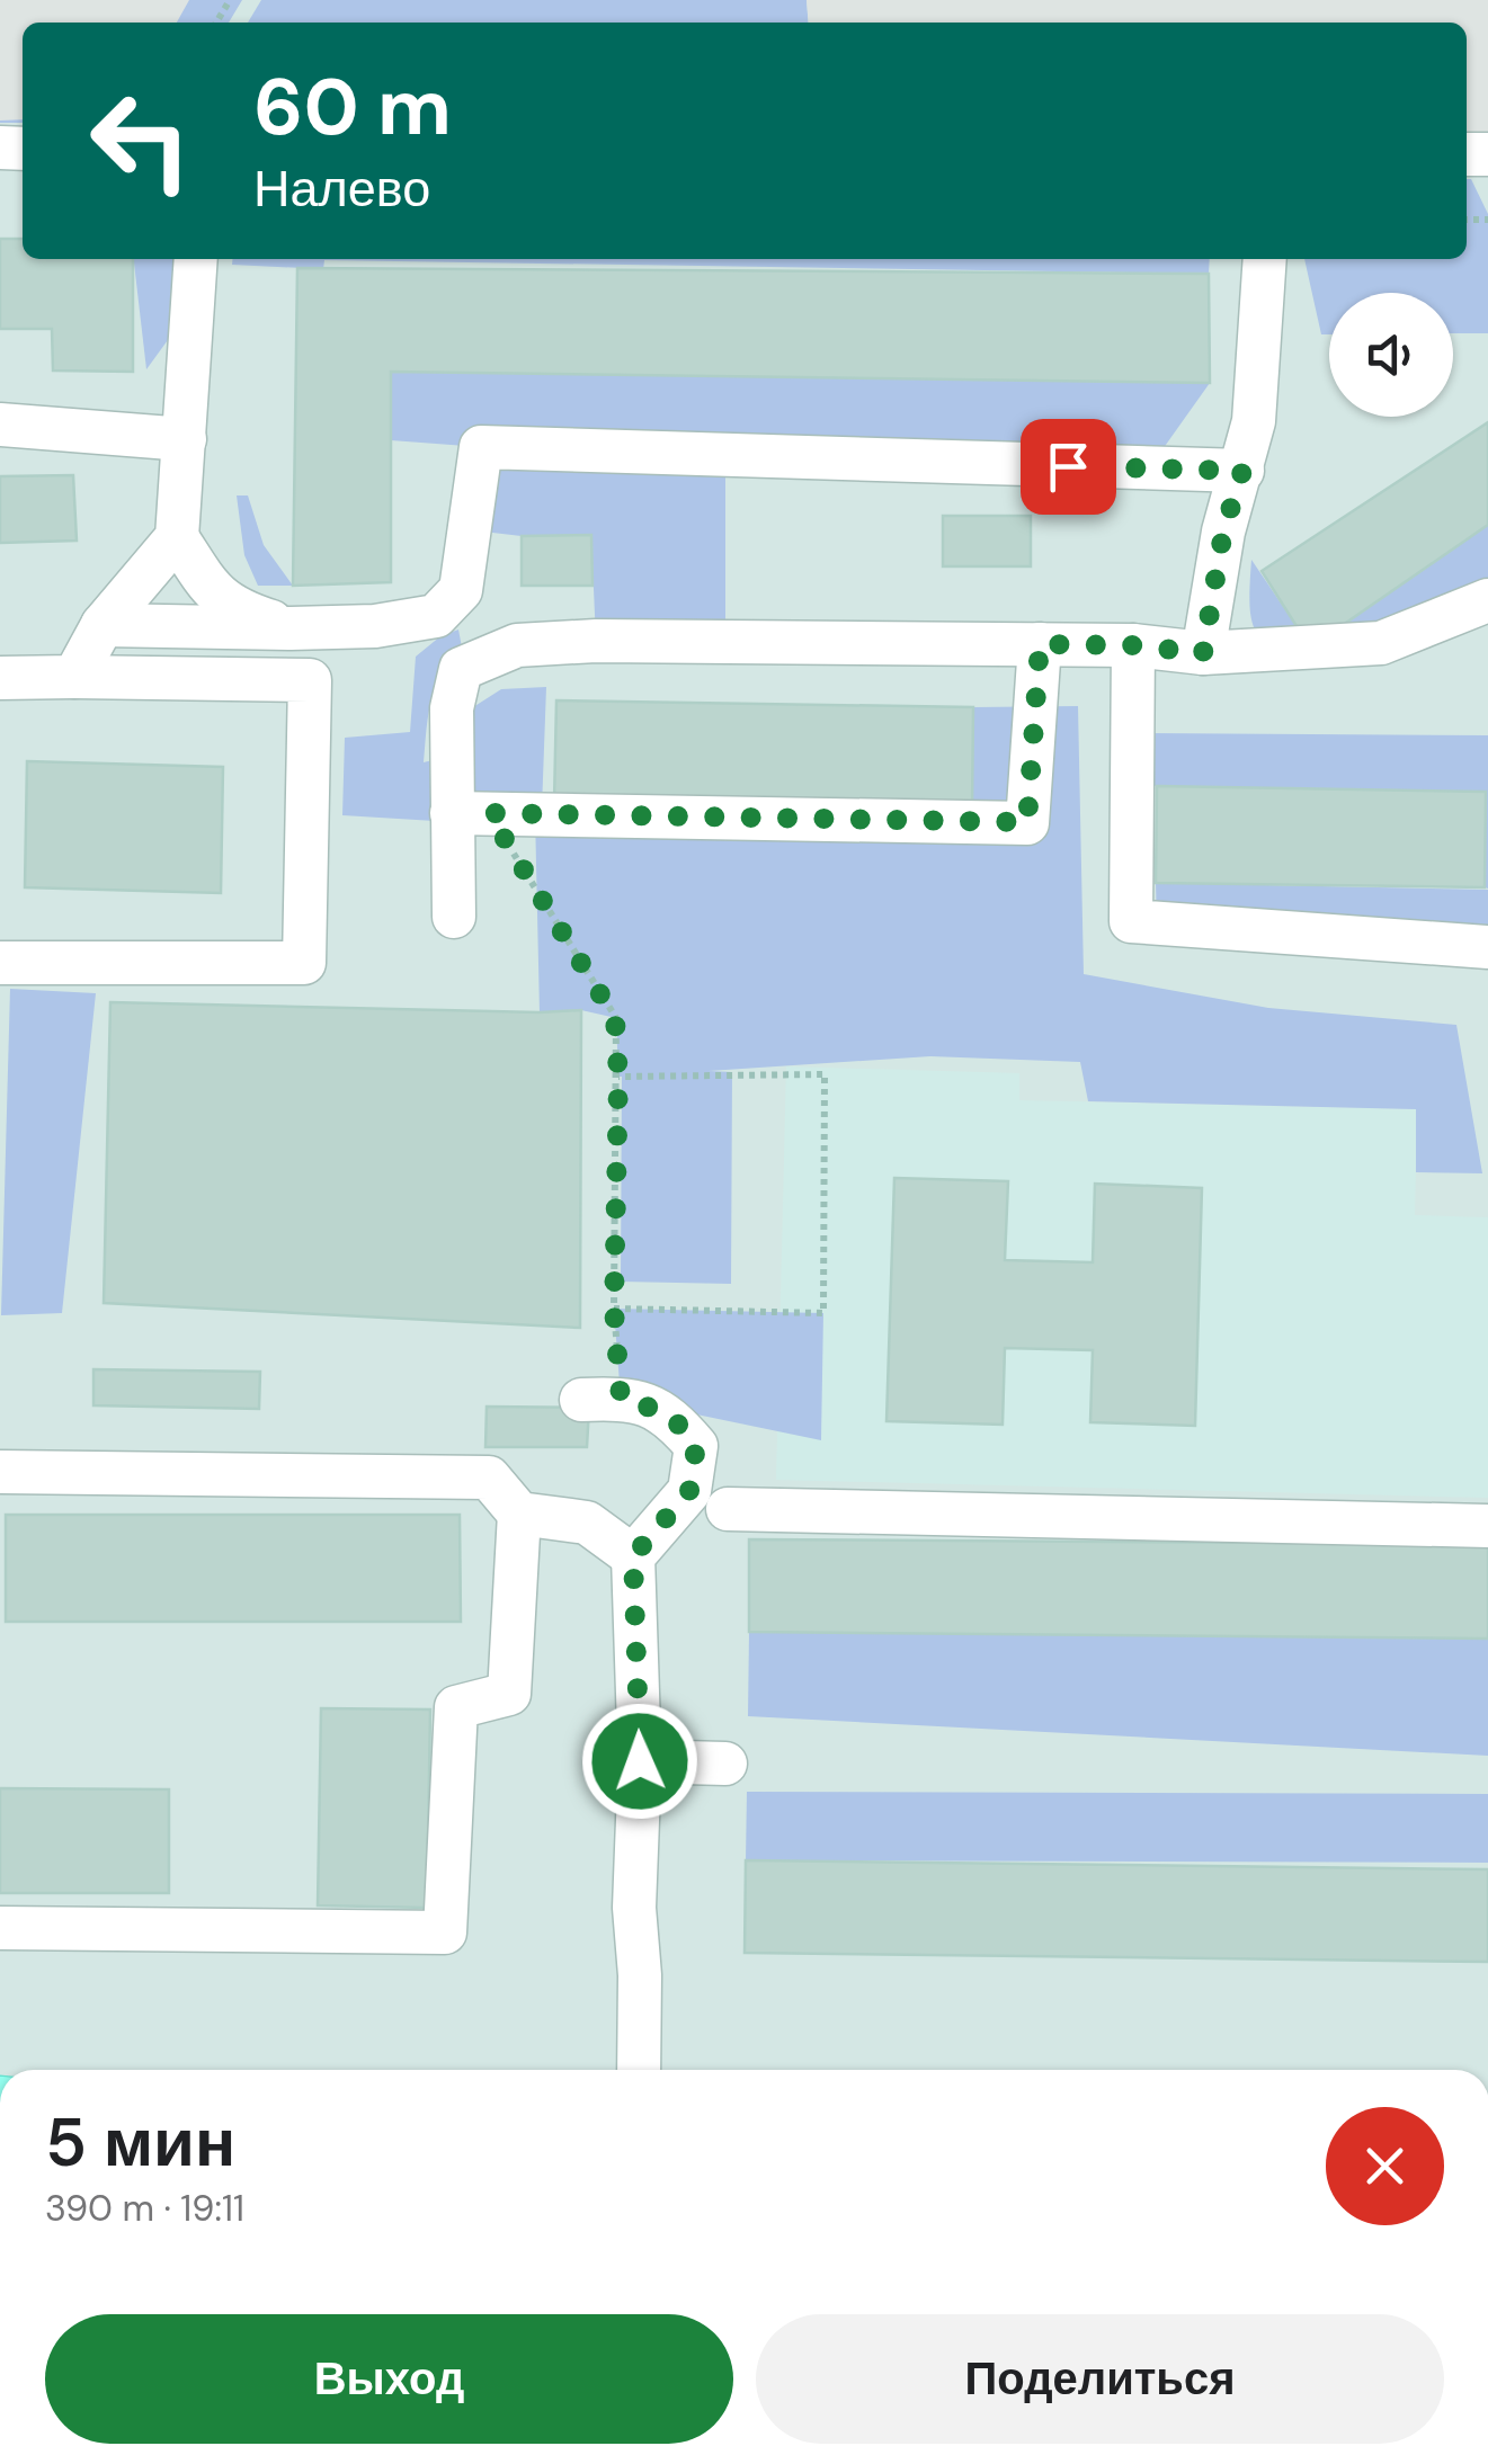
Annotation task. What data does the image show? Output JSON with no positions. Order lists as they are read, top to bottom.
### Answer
{
  "page": {
    "turn": ["60 m", "Налево"],
    "heading": ["5 мин", "390 m · 19:11"],
    "buttons": ["Выход", "Поделиться"]
  }
}
